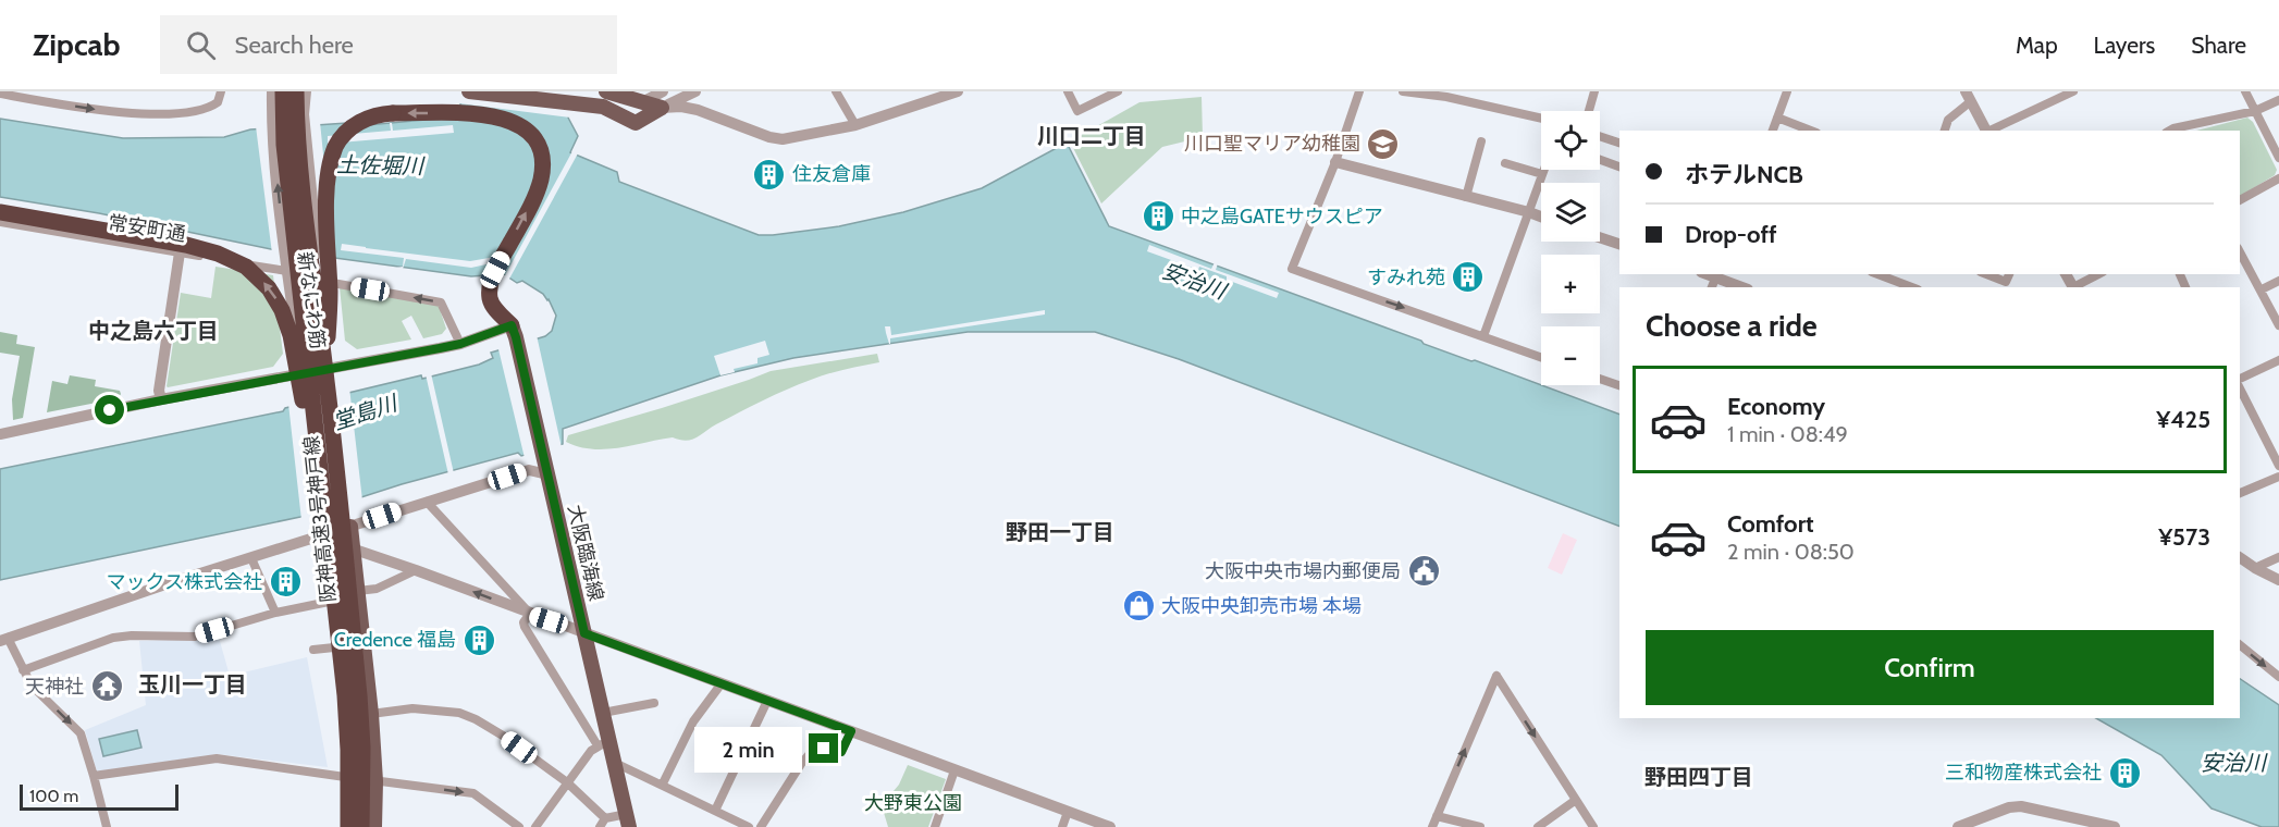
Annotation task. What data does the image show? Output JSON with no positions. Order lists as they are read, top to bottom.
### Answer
{
  "streets": {
    "highway": ["阪神高速3号神戸線"],
    "main road": ["新なにわ筋", "大阪臨海線"],
    "street": ["常安町通"]
  },
  "crossings": [
    ["常安町通", "新なにわ筋"],
    ["新なにわ筋", "阪神高速3号神戸線"]
  ],
  "districts": [
    "川口二丁目",
    "中之島六丁目",
    "野田一丁目",
    "玉川一丁目",
    "野田四丁目"
  ],
  "water": ["土佐堀川", "安治川", "堂島川"],
  "parks": ["大野東公園"],
  "places": {
    "school or university": ["川口聖マリア幼稚園"],
    "building": [
      "住友倉庫",
      "中之島GATEサウスピア",
      "すみれ苑",
      "マックス株式会社",
      "Credence 福島",
      "三和物産株式会社"
    ],
    "public building": ["大阪中央市場内郵便局"],
    "shop": ["大阪中央卸売市場 本場"],
    "temple": ["天神社"]
  },
  "scale_bar": "100 m",
  "page": {
    "header": "Zipcab",
    "search": "Search here",
    "nav": ["Map", "Layers", "Share"],
    "map_buttons": ["+", "−"],
    "banner": ["ホテルNCB", "Drop-off"],
    "heading": "Choose a ride",
    "list": [
      {
        "name": "Economy",
        "note": "1 min · 08:49",
        "value": "¥425"
      },
      {
        "name": "Comfort",
        "note": "2 min · 08:50",
        "value": "¥573"
      }
    ],
    "buttons": "Confirm",
    "bubble": "2 min",
    "scale": "100 m"
  }
}
